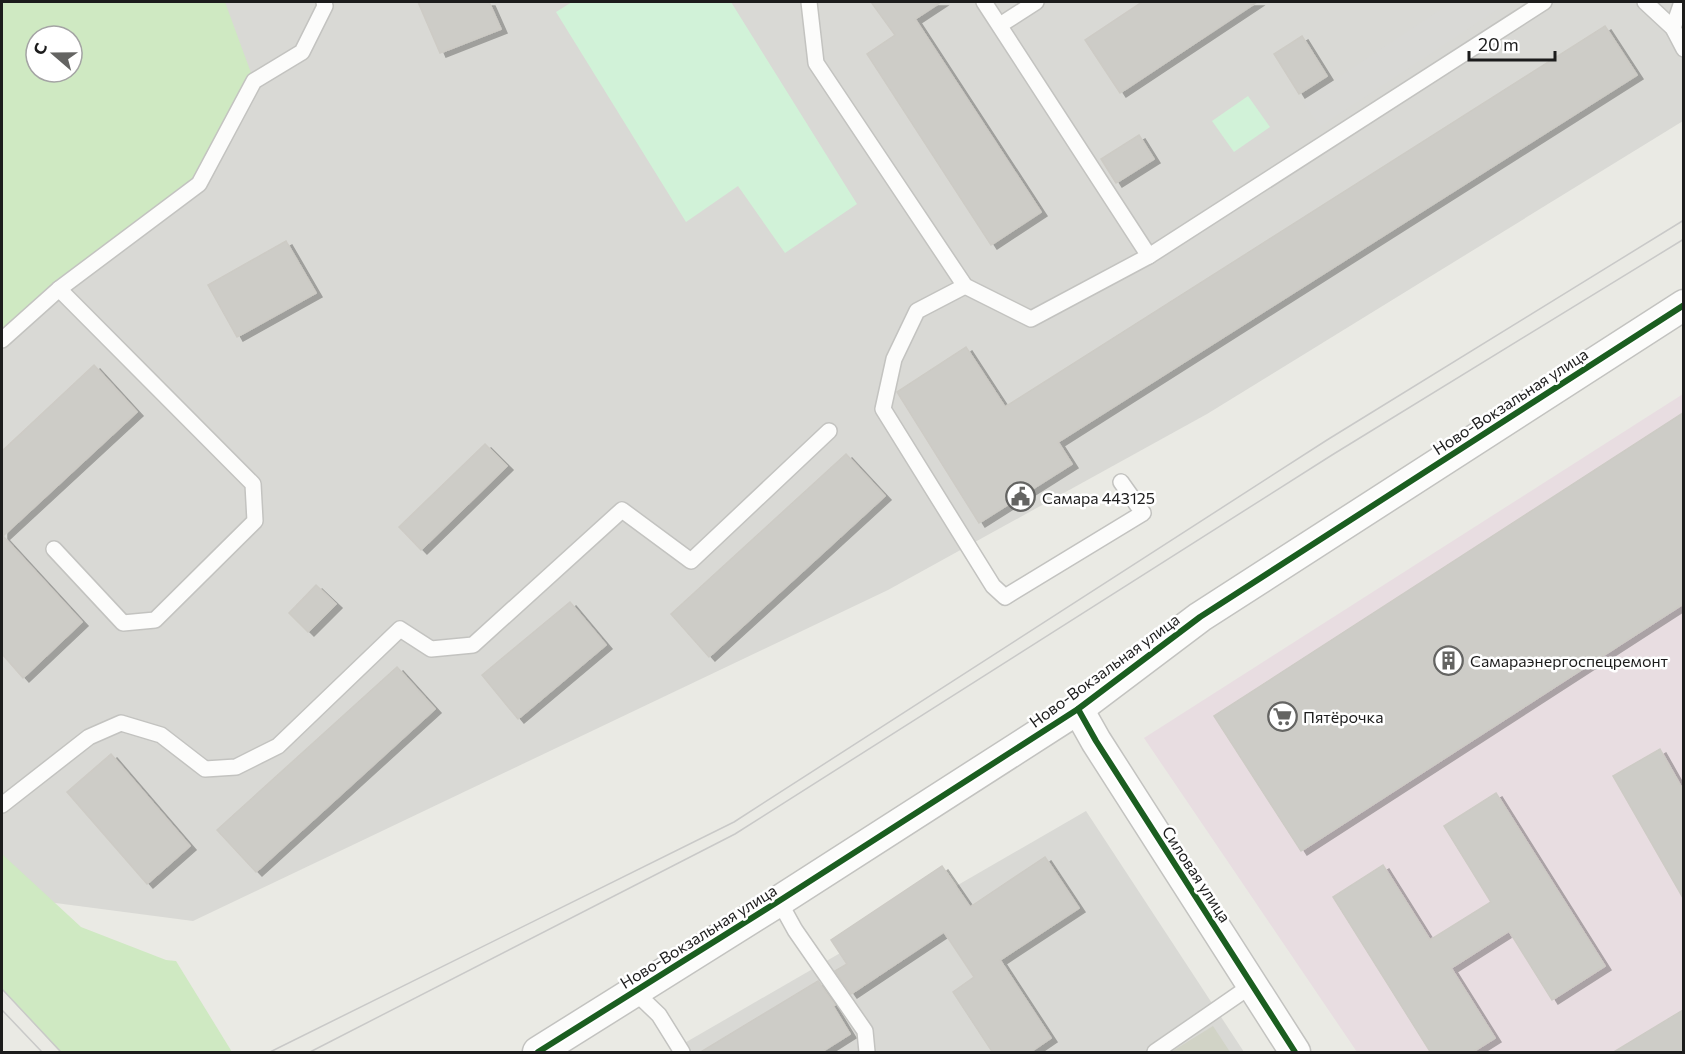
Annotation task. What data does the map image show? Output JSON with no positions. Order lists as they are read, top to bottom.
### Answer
{
  "streets": {
    "street": ["Ново-Вокзальная улица", "Силовая улица"]
  },
  "crossings": [
    ["Ново-Вокзальная улица", "Силовая улица"]
  ],
  "places": {
    "public building": ["Самара 443125"],
    "building": ["Самараэнергоспецремонт"],
    "supermarket": ["Пятёрочка"]
  },
  "scale_bar": "20 m",
  "north": "left"
}
